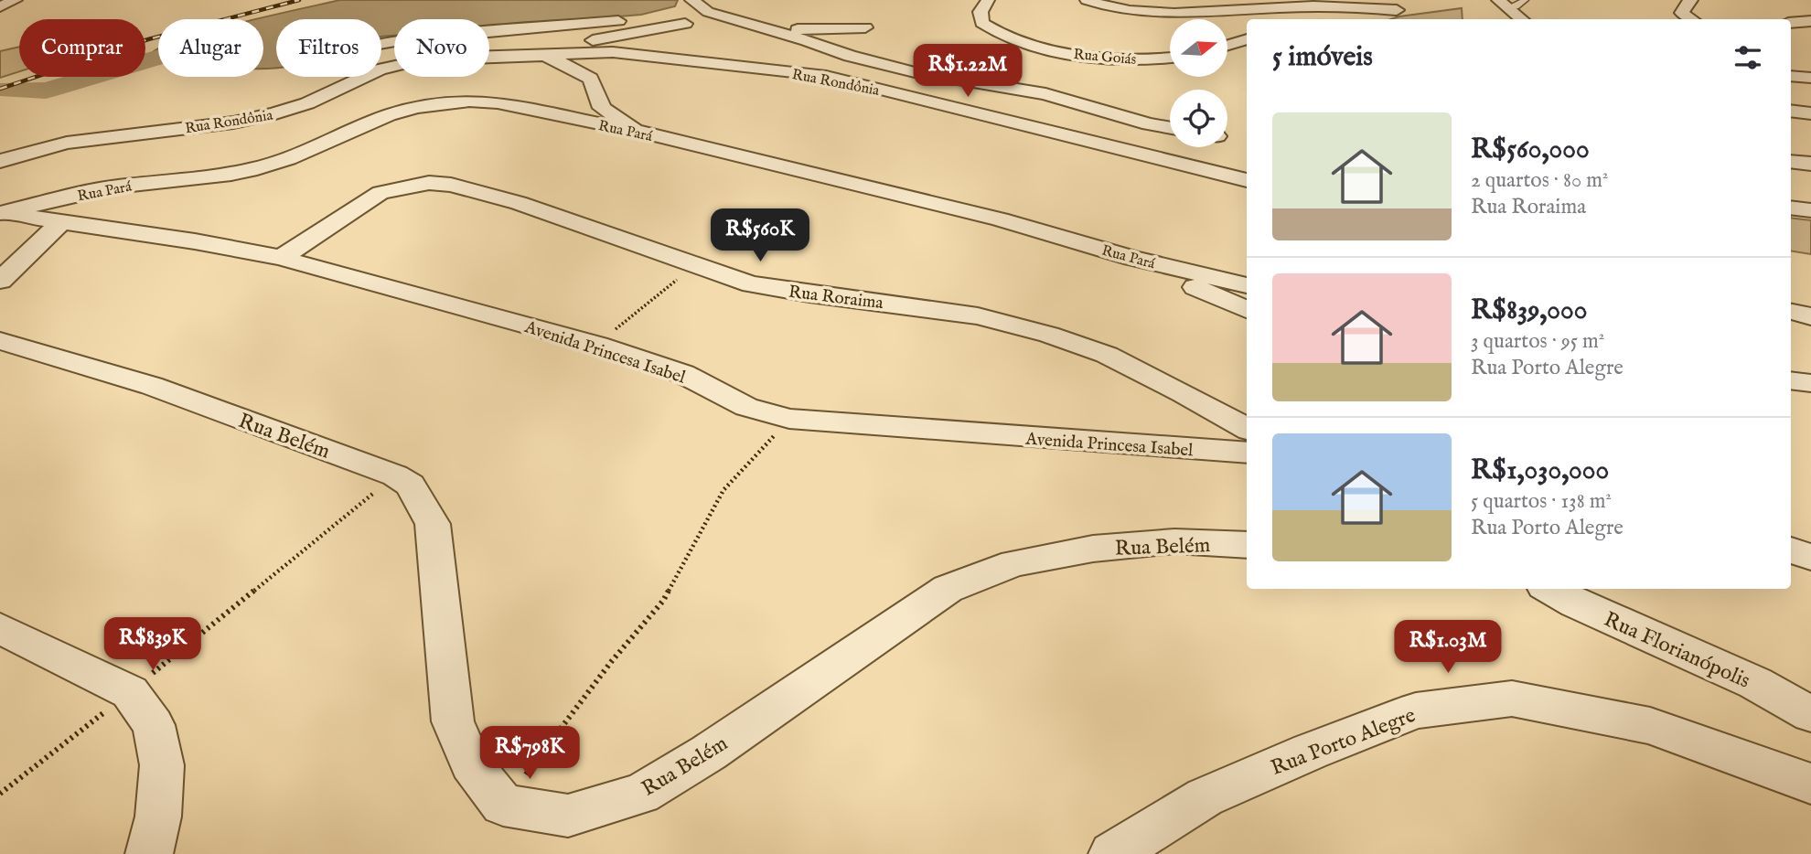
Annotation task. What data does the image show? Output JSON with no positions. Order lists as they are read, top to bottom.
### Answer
{
  "streets": {
    "street": [
      "Rua Goiás",
      "Rua Rondônia",
      "Rua Pará",
      "Rua Roraima",
      "Avenida Princesa Isabel",
      "Rua Belém",
      "Rua Florianópolis",
      "Rua Porto Alegre"
    ]
  },
  "crossings": [
    ["Rua Pará", "Avenida Princesa Isabel"],
    ["Rua Roraima", "Avenida Princesa Isabel"]
  ],
  "north": "right",
  "page": {
    "chip": [
      "Comprar",
      "Alugar",
      "Filtros",
      "Novo"
    ],
    "heading": "5 imóveis",
    "price": [
      "R$1.22M",
      "R$560K",
      "R$839K",
      "R$1.03M",
      "R$798K"
    ],
    "list": [
      {
        "name": "R$560,000",
        "note": "2 quartos · 80 m² · Rua Roraima"
      },
      {
        "name": "R$839,000",
        "note": "3 quartos · 95 m² · Rua Porto Alegre"
      },
      {
        "name": "R$1,030,000",
        "note": "5 quartos · 138 m² · Rua Porto Alegre"
      }
    ]
  }
}
